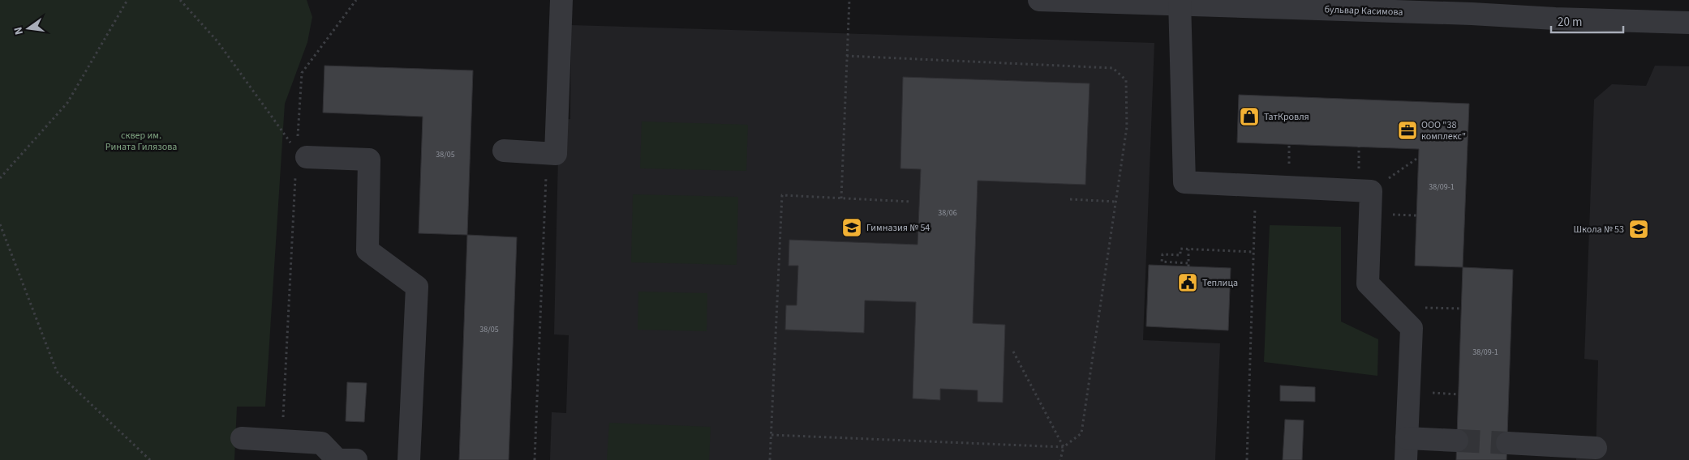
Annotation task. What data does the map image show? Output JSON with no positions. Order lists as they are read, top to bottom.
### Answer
{
  "streets": {
    "street": ["бульвар Касимова"]
  },
  "parks": ["сквер им. Рината Гилязова"],
  "places": {
    "shop": ["ТатКровля"],
    "office": ["ООО \"38 комплекс\""],
    "school or university": ["Гимназия № 54", "Школа № 53"],
    "public building": ["Теплица"]
  },
  "house_numbers": [
    "38/05",
    "38/09-1",
    "38/06",
    "38/05",
    "38/09-1"
  ],
  "scale_bar": "20 m",
  "north": "left"
}
